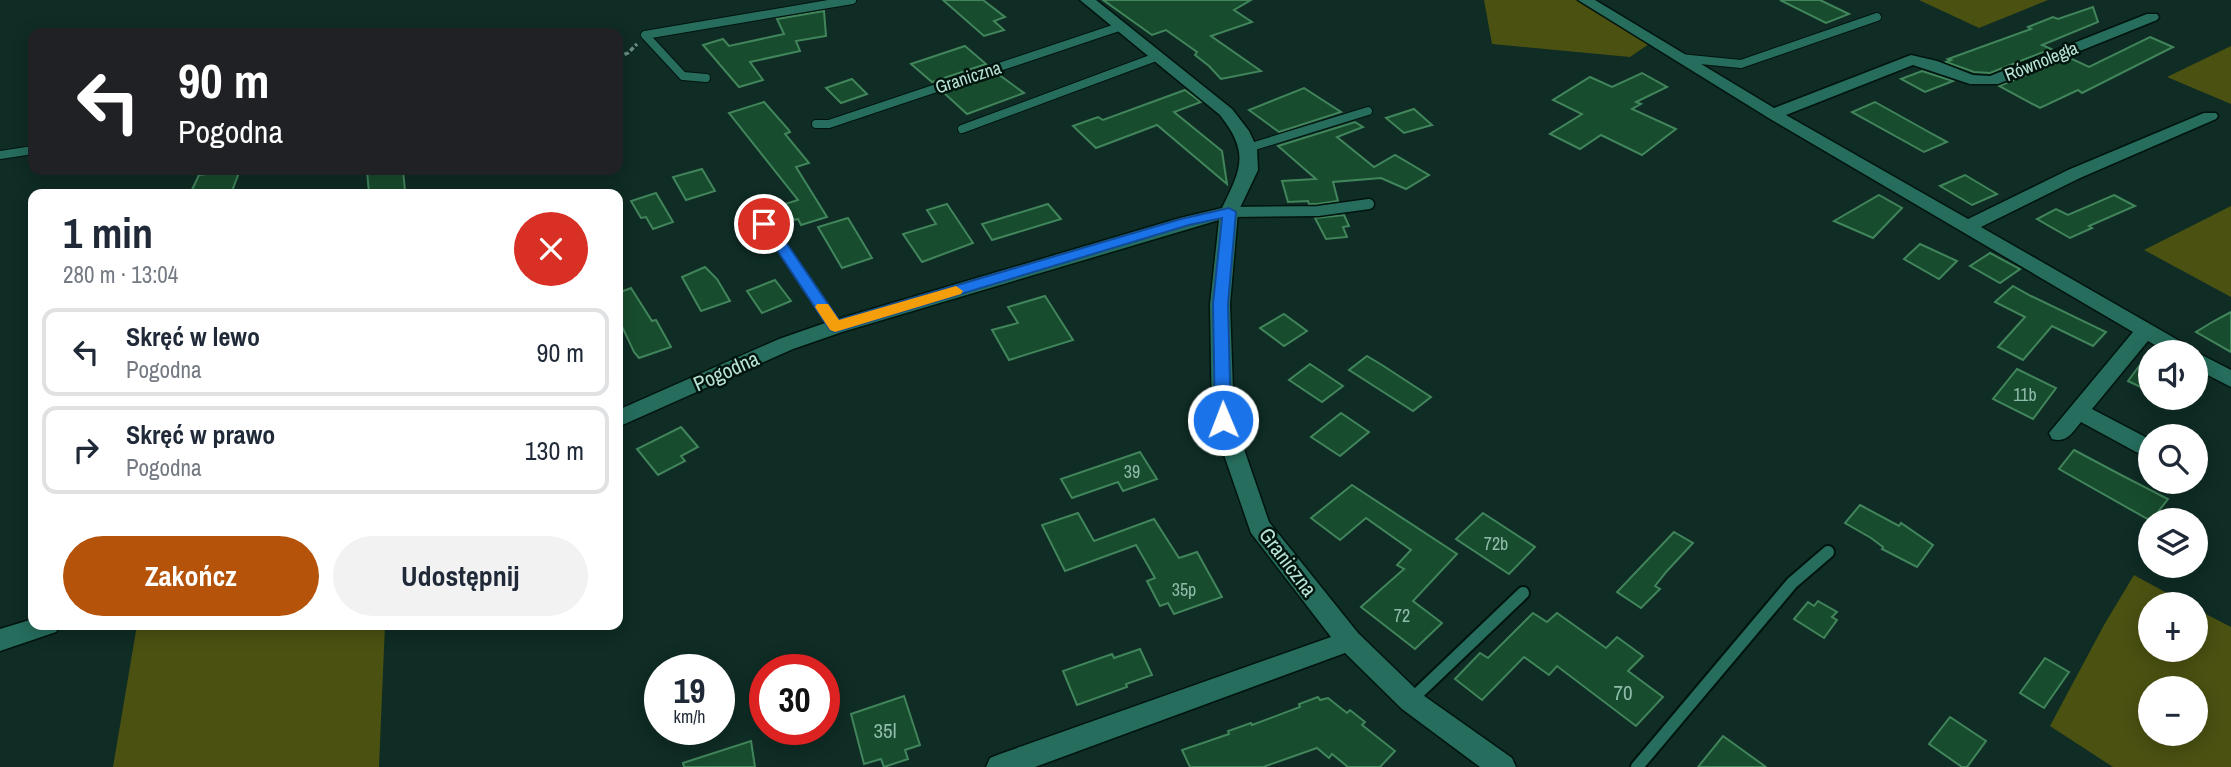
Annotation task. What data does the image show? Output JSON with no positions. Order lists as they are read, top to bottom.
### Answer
{
  "streets": {
    "street": ["Równoległa", "Graniczna", "Pogodna"]
  },
  "crossings": [
    ["Graniczna", "Pogodna"]
  ],
  "house_numbers": [
    "11b",
    "39",
    "72b",
    "35p",
    "72",
    "70",
    "35l"
  ],
  "page": {
    "turn": ["90 m", "Pogodna"],
    "heading": ["1 min", "280 m · 13:04"],
    "list": [
      {
        "name": "Skręć w lewo",
        "note": "Pogodna",
        "value": "90 m"
      },
      {
        "name": "Skręć w prawo",
        "note": "Pogodna",
        "value": "130 m"
      }
    ],
    "map_buttons": ["+", "−"],
    "buttons": ["Zakończ", "Udostępnij"],
    "speed": "19 km/h",
    "limit": "30"
  }
}
